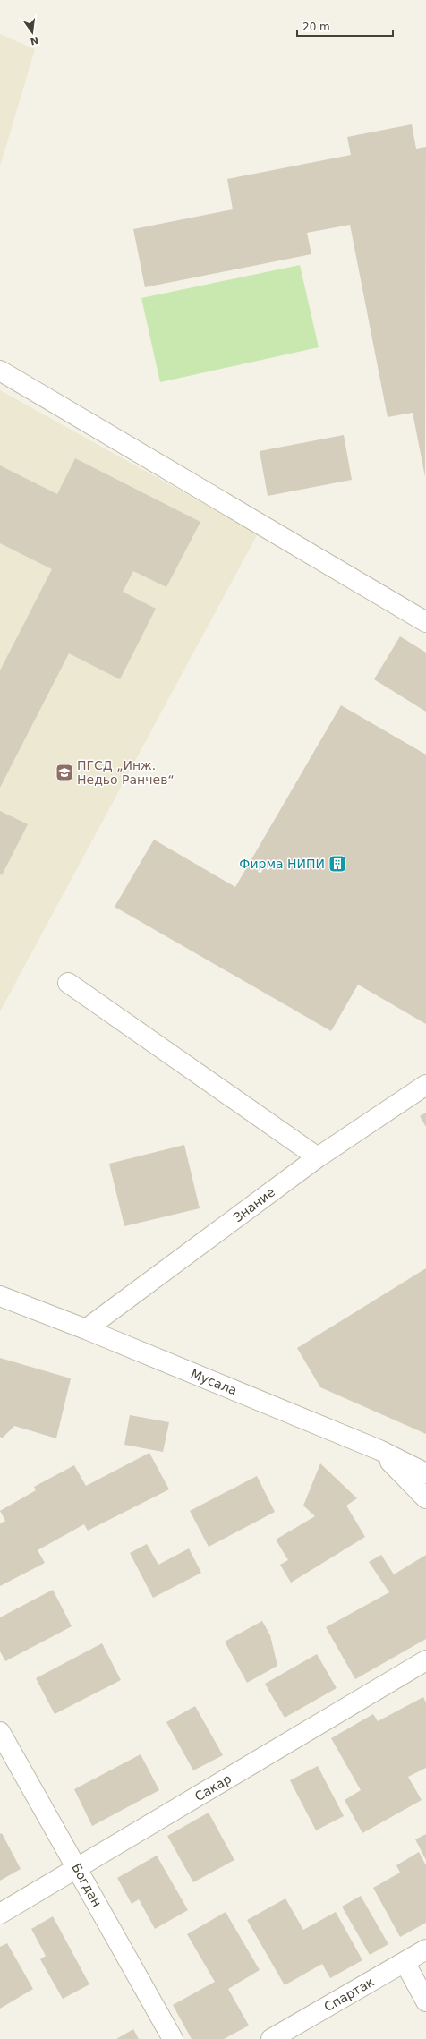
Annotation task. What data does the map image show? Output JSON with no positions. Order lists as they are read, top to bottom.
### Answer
{
  "streets": {
    "street": [
      "Знание",
      "Мусала",
      "Сакар",
      "Богдан",
      "Спартак"
    ]
  },
  "crossings": [
    ["Знание", "Мусала"],
    ["Сакар", "Богдан"]
  ],
  "places": {
    "school or university": ["ПГСД „Инж. Недьо Ранчев“"],
    "building": ["Фирма НИПИ"]
  },
  "scale_bar": "20 m",
  "north": "bottom"
}
